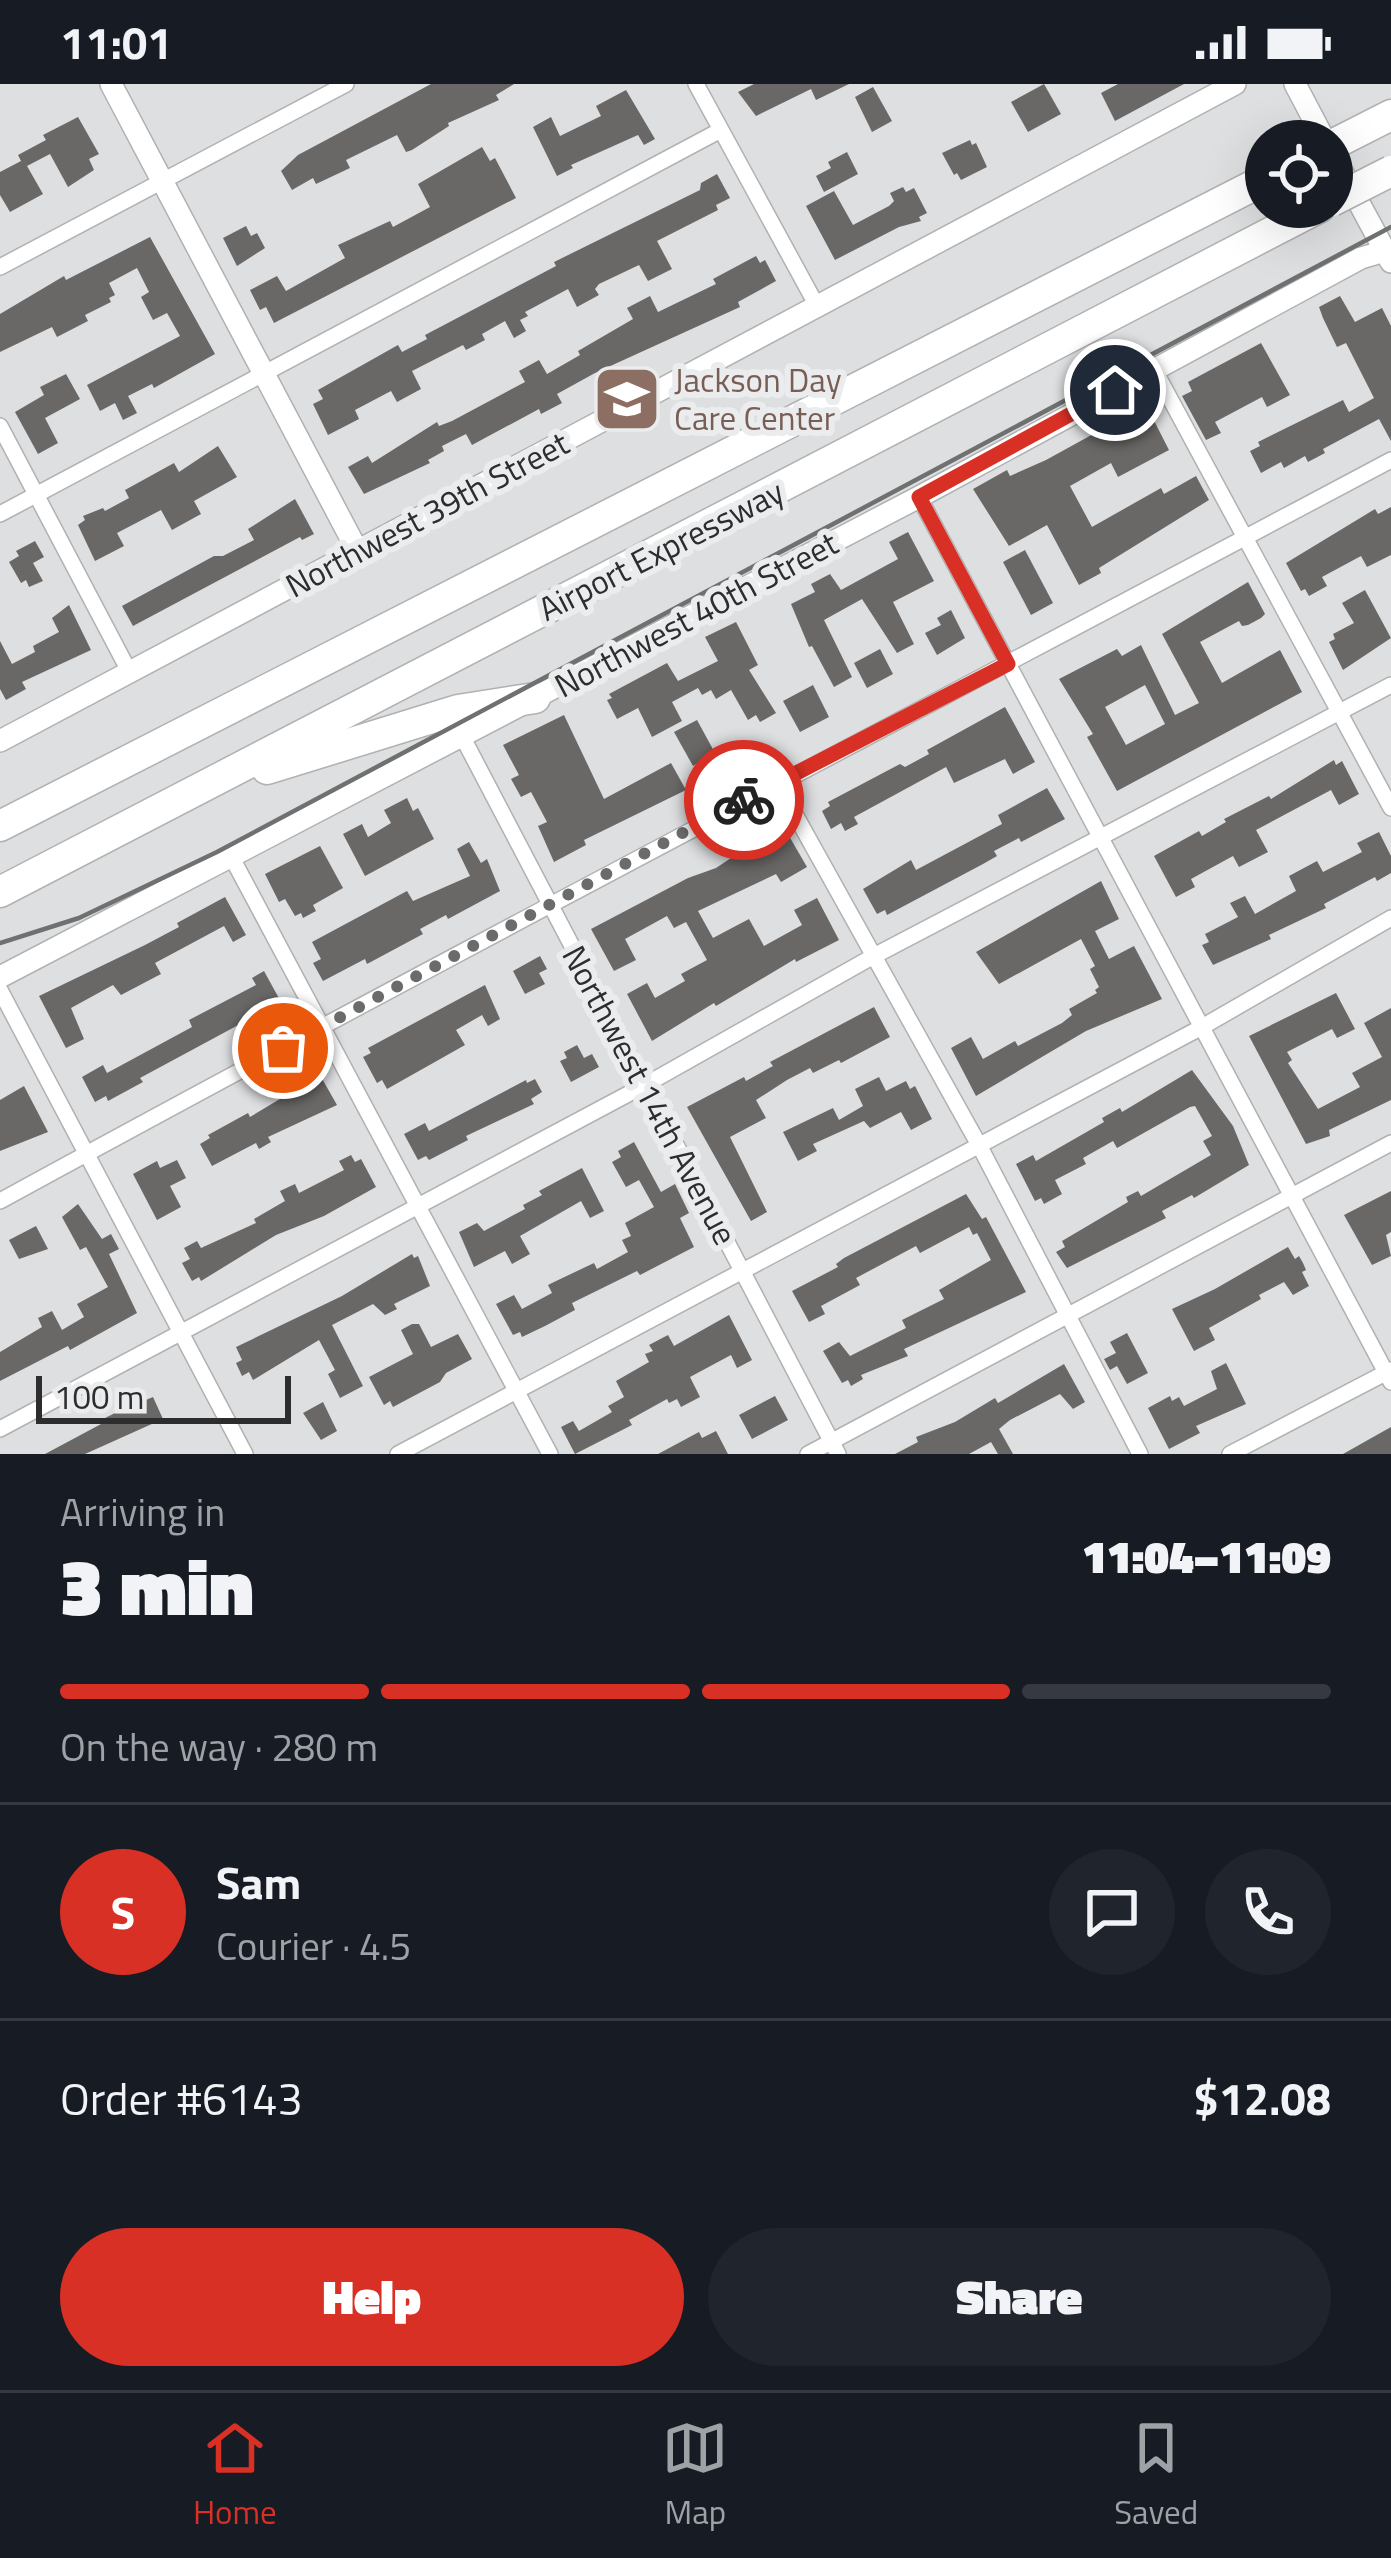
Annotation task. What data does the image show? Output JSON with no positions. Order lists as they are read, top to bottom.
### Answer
{
  "streets": {
    "highway": ["Airport Expressway"],
    "main road": ["Northwest 39th Street", "Northwest 40th Street"],
    "street": ["Northwest 14th Avenue"]
  },
  "crossings": [
    ["Northwest 40th Street", "Northwest 14th Avenue"]
  ],
  "places": {
    "school or university": ["Jackson Day Care Center"]
  },
  "scale_bar": "100 m",
  "page": {
    "status": "11:01",
    "scale": "100 m",
    "heading": ["3 min", "Arriving in", "11:04–11:09"],
    "panel": [
      "Sam",
      "Courier · 4.5",
      "Order #6143",
      "$12.08"
    ],
    "bar": "On the way · 280 m",
    "round": "S",
    "buttons": ["Help", "Share"],
    "tabs": ["Home", "Map", "Saved"]
  }
}
